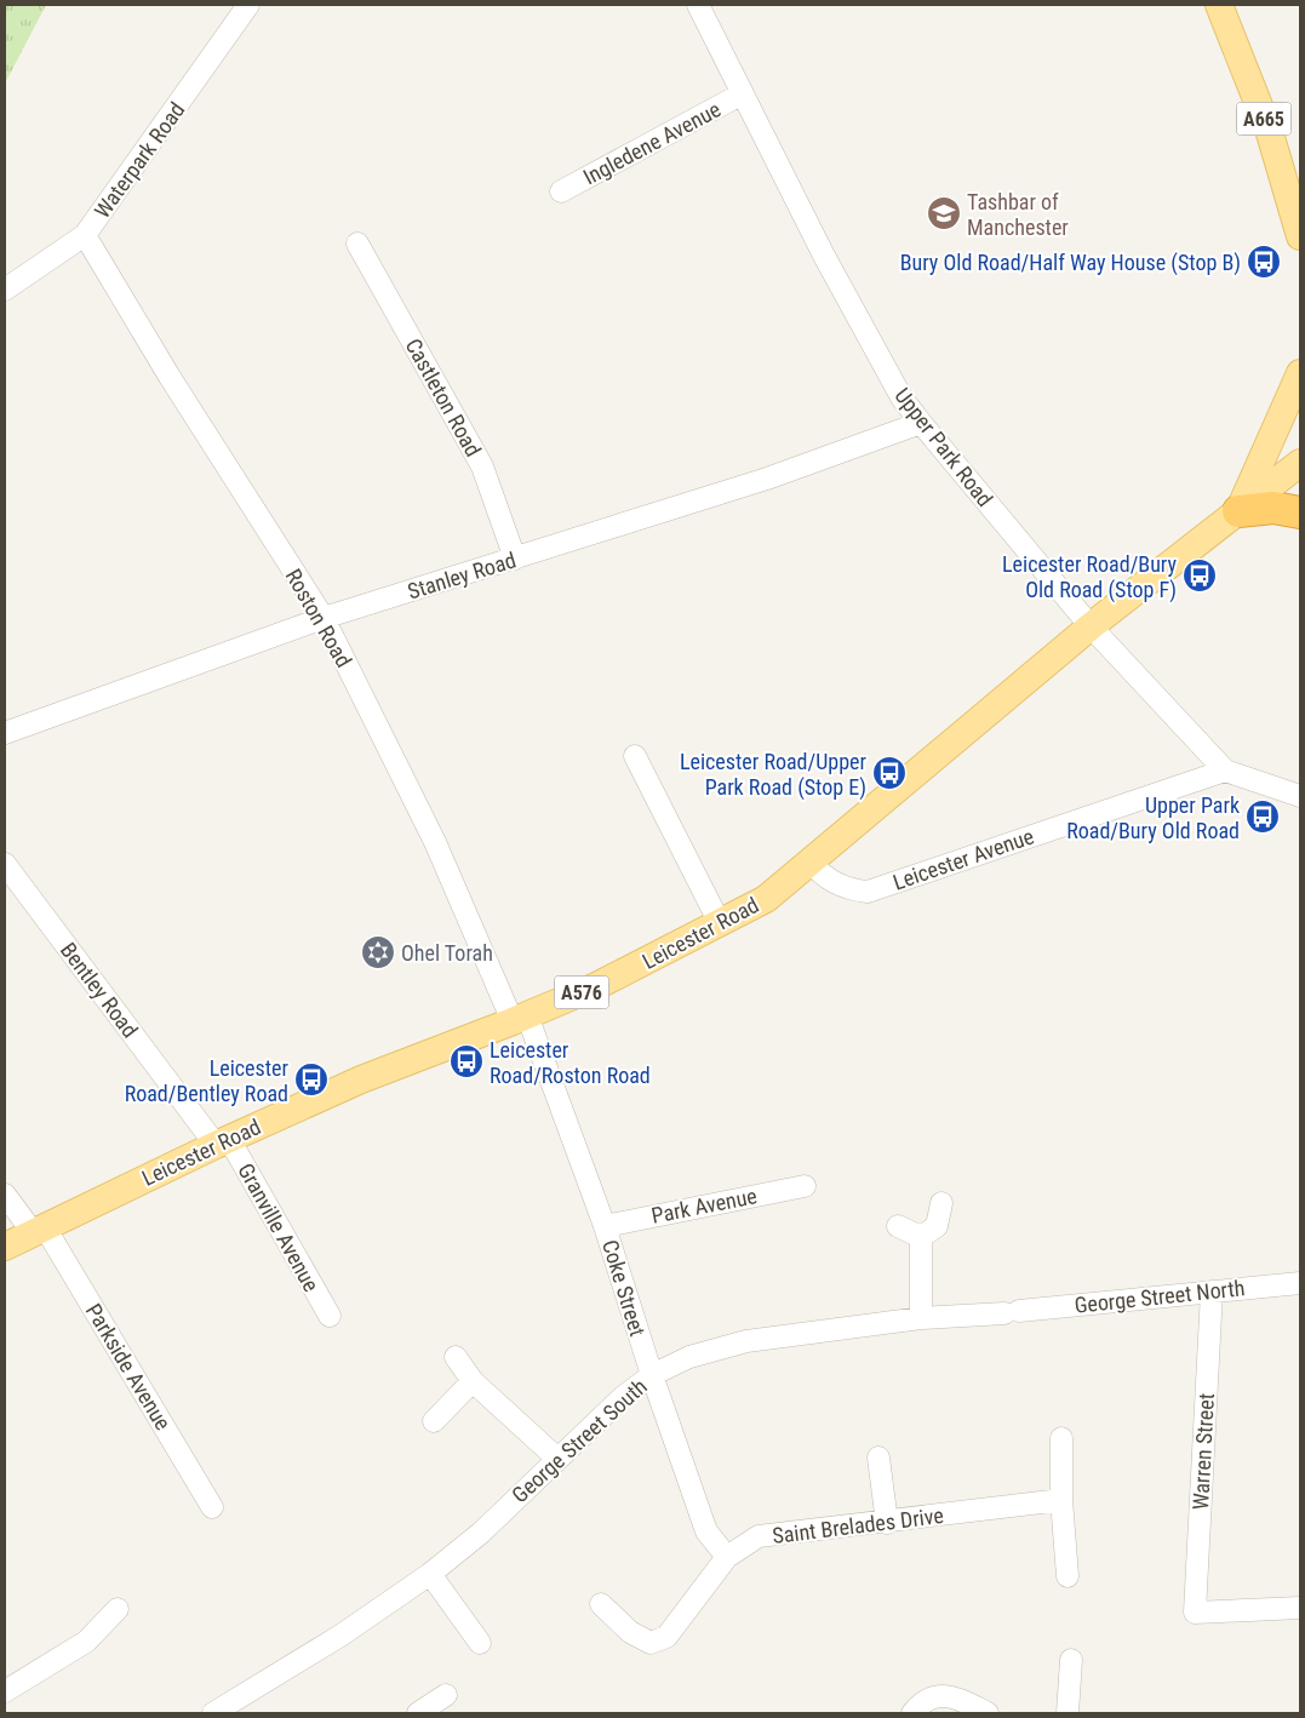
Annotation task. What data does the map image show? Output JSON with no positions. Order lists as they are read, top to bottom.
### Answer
{
  "streets": {
    "main road": ["A665", "Leicester Road", "A576"],
    "street": [
      "Ingledene Avenue",
      "Waterpark Road",
      "Castleton Road",
      "Upper Park Road",
      "Stanley Road",
      "Roston Road",
      "Leicester Avenue",
      "Bentley Road",
      "Park Avenue",
      "Granville Avenue",
      "Coke Street",
      "George Street North",
      "Parkside Avenue",
      "George Street South",
      "Warren Street",
      "Saint Brelades Drive"
    ]
  },
  "crossings": [
    ["Ingledene Avenue", "Upper Park Road"],
    ["Waterpark Road", "Roston Road"],
    ["Castleton Road", "Stanley Road"],
    ["Upper Park Road", "Stanley Road"],
    ["Upper Park Road", "Leicester Avenue"],
    ["Upper Park Road", "Leicester Road"],
    ["Stanley Road", "Roston Road"],
    ["Roston Road", "Leicester Road"],
    ["Roston Road", "Coke Street"],
    ["Leicester Avenue", "Leicester Road"],
    ["Leicester Road", "Bentley Road"],
    ["Leicester Road", "Granville Avenue"],
    ["Leicester Road", "Coke Street"],
    ["Leicester Road", "Parkside Avenue"],
    ["Bentley Road", "Granville Avenue"],
    ["Park Avenue", "Coke Street"],
    ["Coke Street", "George Street South"],
    ["Coke Street", "Saint Brelades Drive"],
    ["George Street North", "George Street South"],
    ["George Street North", "Warren Street"]
  ],
  "places": {
    "school or university": ["Tashbar of Manchester"],
    "bus stop": [
      "Bury Old Road/Half Way House (Stop B)",
      "Leicester Road/Bury Old Road (Stop F)",
      "Leicester Road/Upper Park Road (Stop E)",
      "Upper Park Road/Bury Old Road",
      "Leicester Road/Roston Road",
      "Leicester Road/Bentley Road"
    ],
    "synagogue": ["Ohel Torah"]
  }
}
